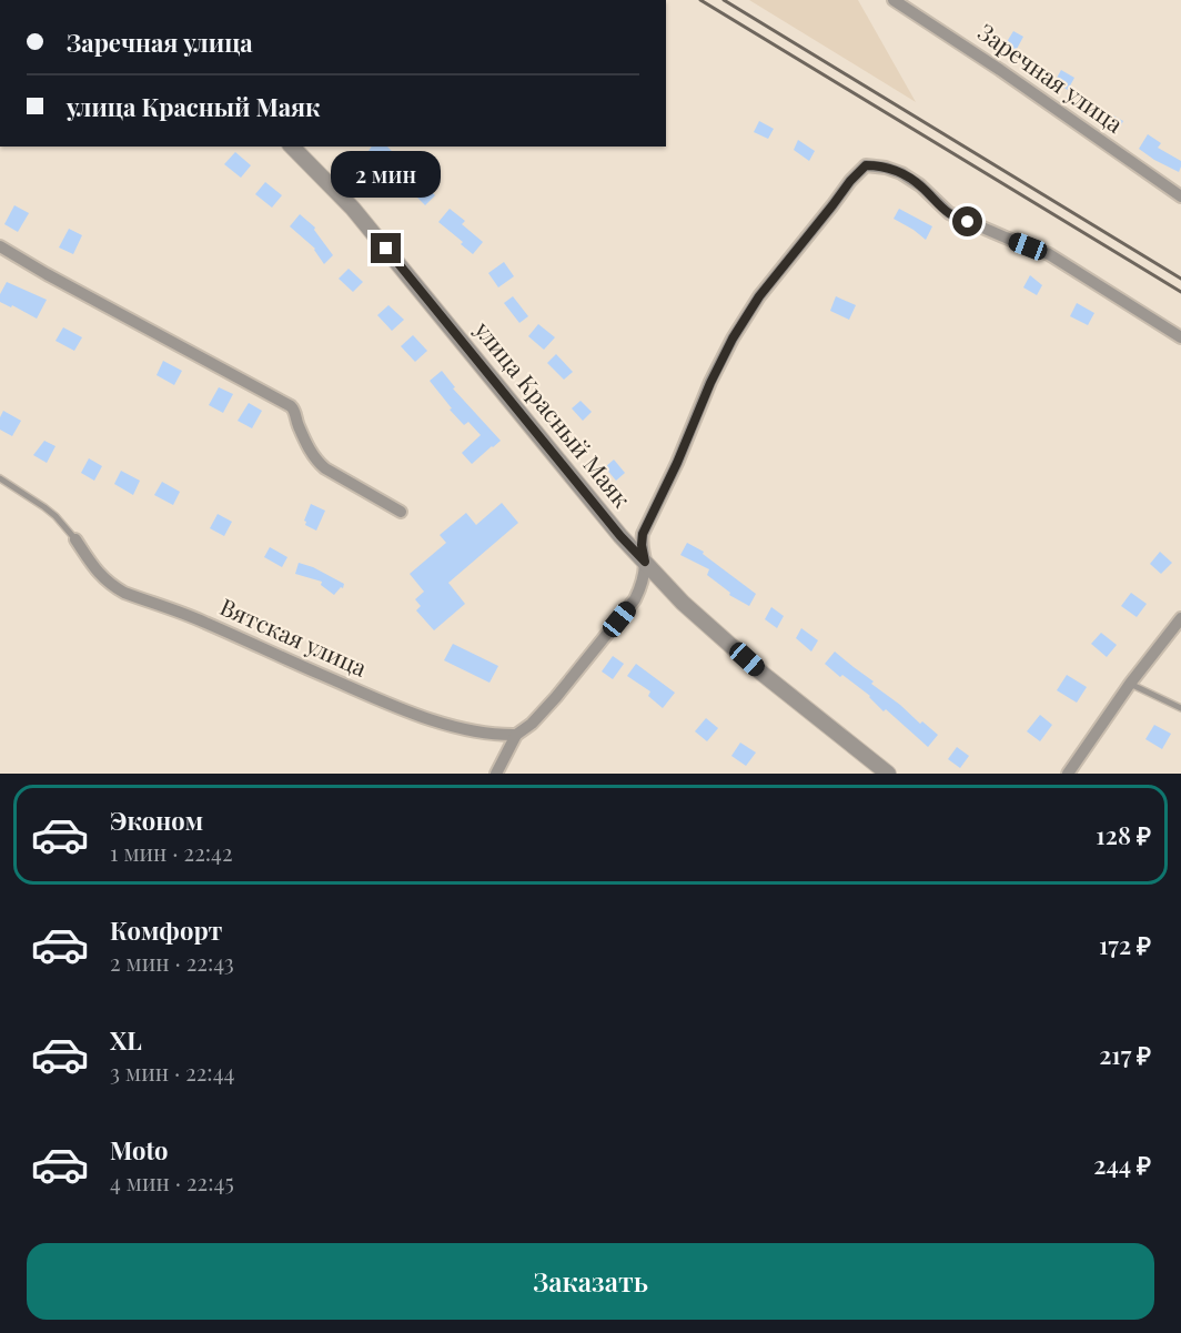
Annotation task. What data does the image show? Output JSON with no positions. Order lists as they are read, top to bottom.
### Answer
{
  "streets": {
    "street": ["Заречная улица", "улица Красный Маяк", "Вятская улица"]
  },
  "page": {
    "banner": ["Заречная улица", "улица Красный Маяк"],
    "bubble": "2 мин",
    "list": [
      {
        "name": "Эконом",
        "note": "1 мин · 22:42",
        "value": "128 ₽"
      },
      {
        "name": "Комфорт",
        "note": "2 мин · 22:43",
        "value": "172 ₽"
      },
      {
        "name": "XL",
        "note": "3 мин · 22:44",
        "value": "217 ₽"
      },
      {
        "name": "Moto",
        "note": "4 мин · 22:45",
        "value": "244 ₽"
      }
    ],
    "buttons": "Заказать"
  }
}
